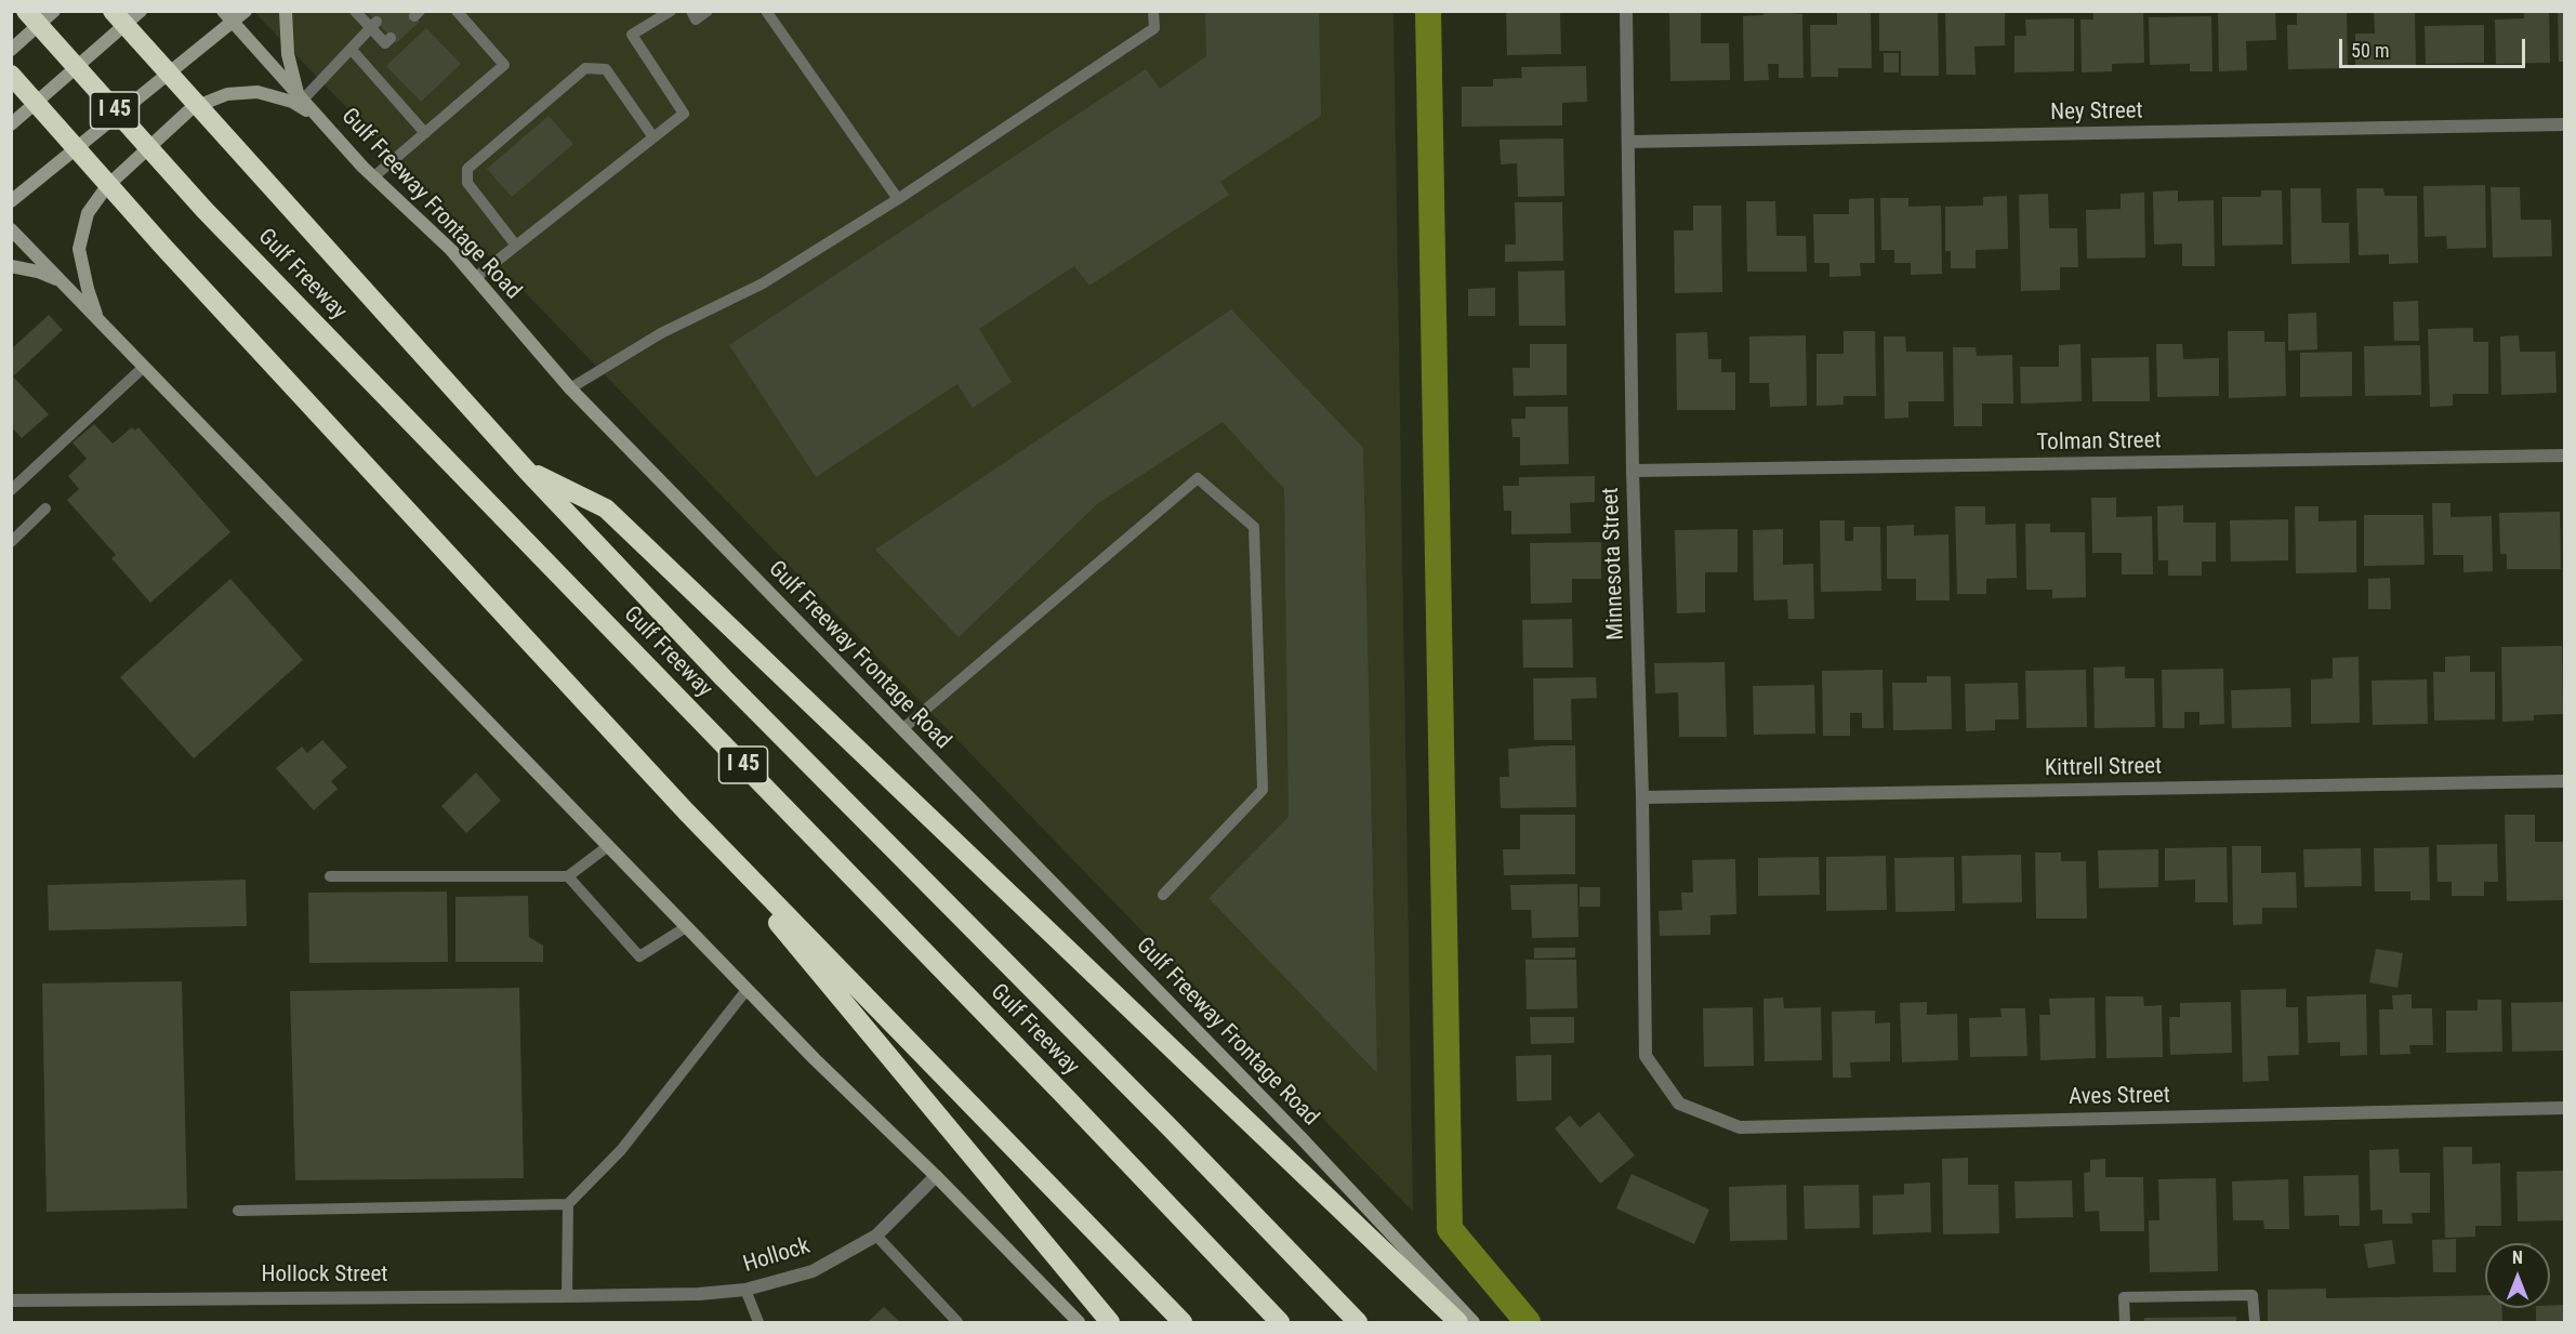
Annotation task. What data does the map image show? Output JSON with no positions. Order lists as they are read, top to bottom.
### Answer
{
  "streets": {
    "highway": ["I 45", "Gulf Freeway"],
    "main road": ["Gulf Freeway Frontage Road"],
    "street": [
      "Ney Street",
      "Tolman Street",
      "Minnesota Street",
      "Kittrell Street",
      "Aves Street",
      "Hollock",
      "Hollock Street"
    ]
  },
  "crossings": [
    ["Ney Street", "Minnesota Street"],
    ["Tolman Street", "Minnesota Street"],
    ["Minnesota Street", "Kittrell Street"],
    ["Minnesota Street", "Aves Street"],
    ["Hollock", "Hollock Street"]
  ],
  "scale_bar": "50 m",
  "north": "top"
}
